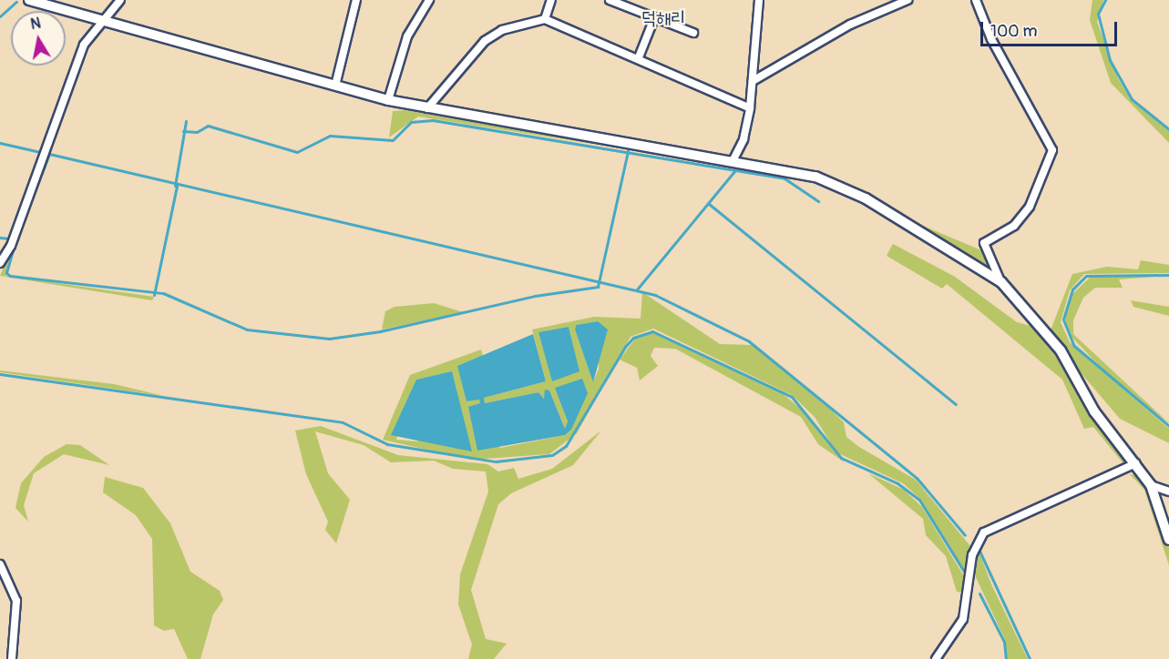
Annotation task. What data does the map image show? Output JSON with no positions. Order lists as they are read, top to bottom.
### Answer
{
  "districts": ["덕해리"],
  "scale_bar": "100 m",
  "north": "top"
}
